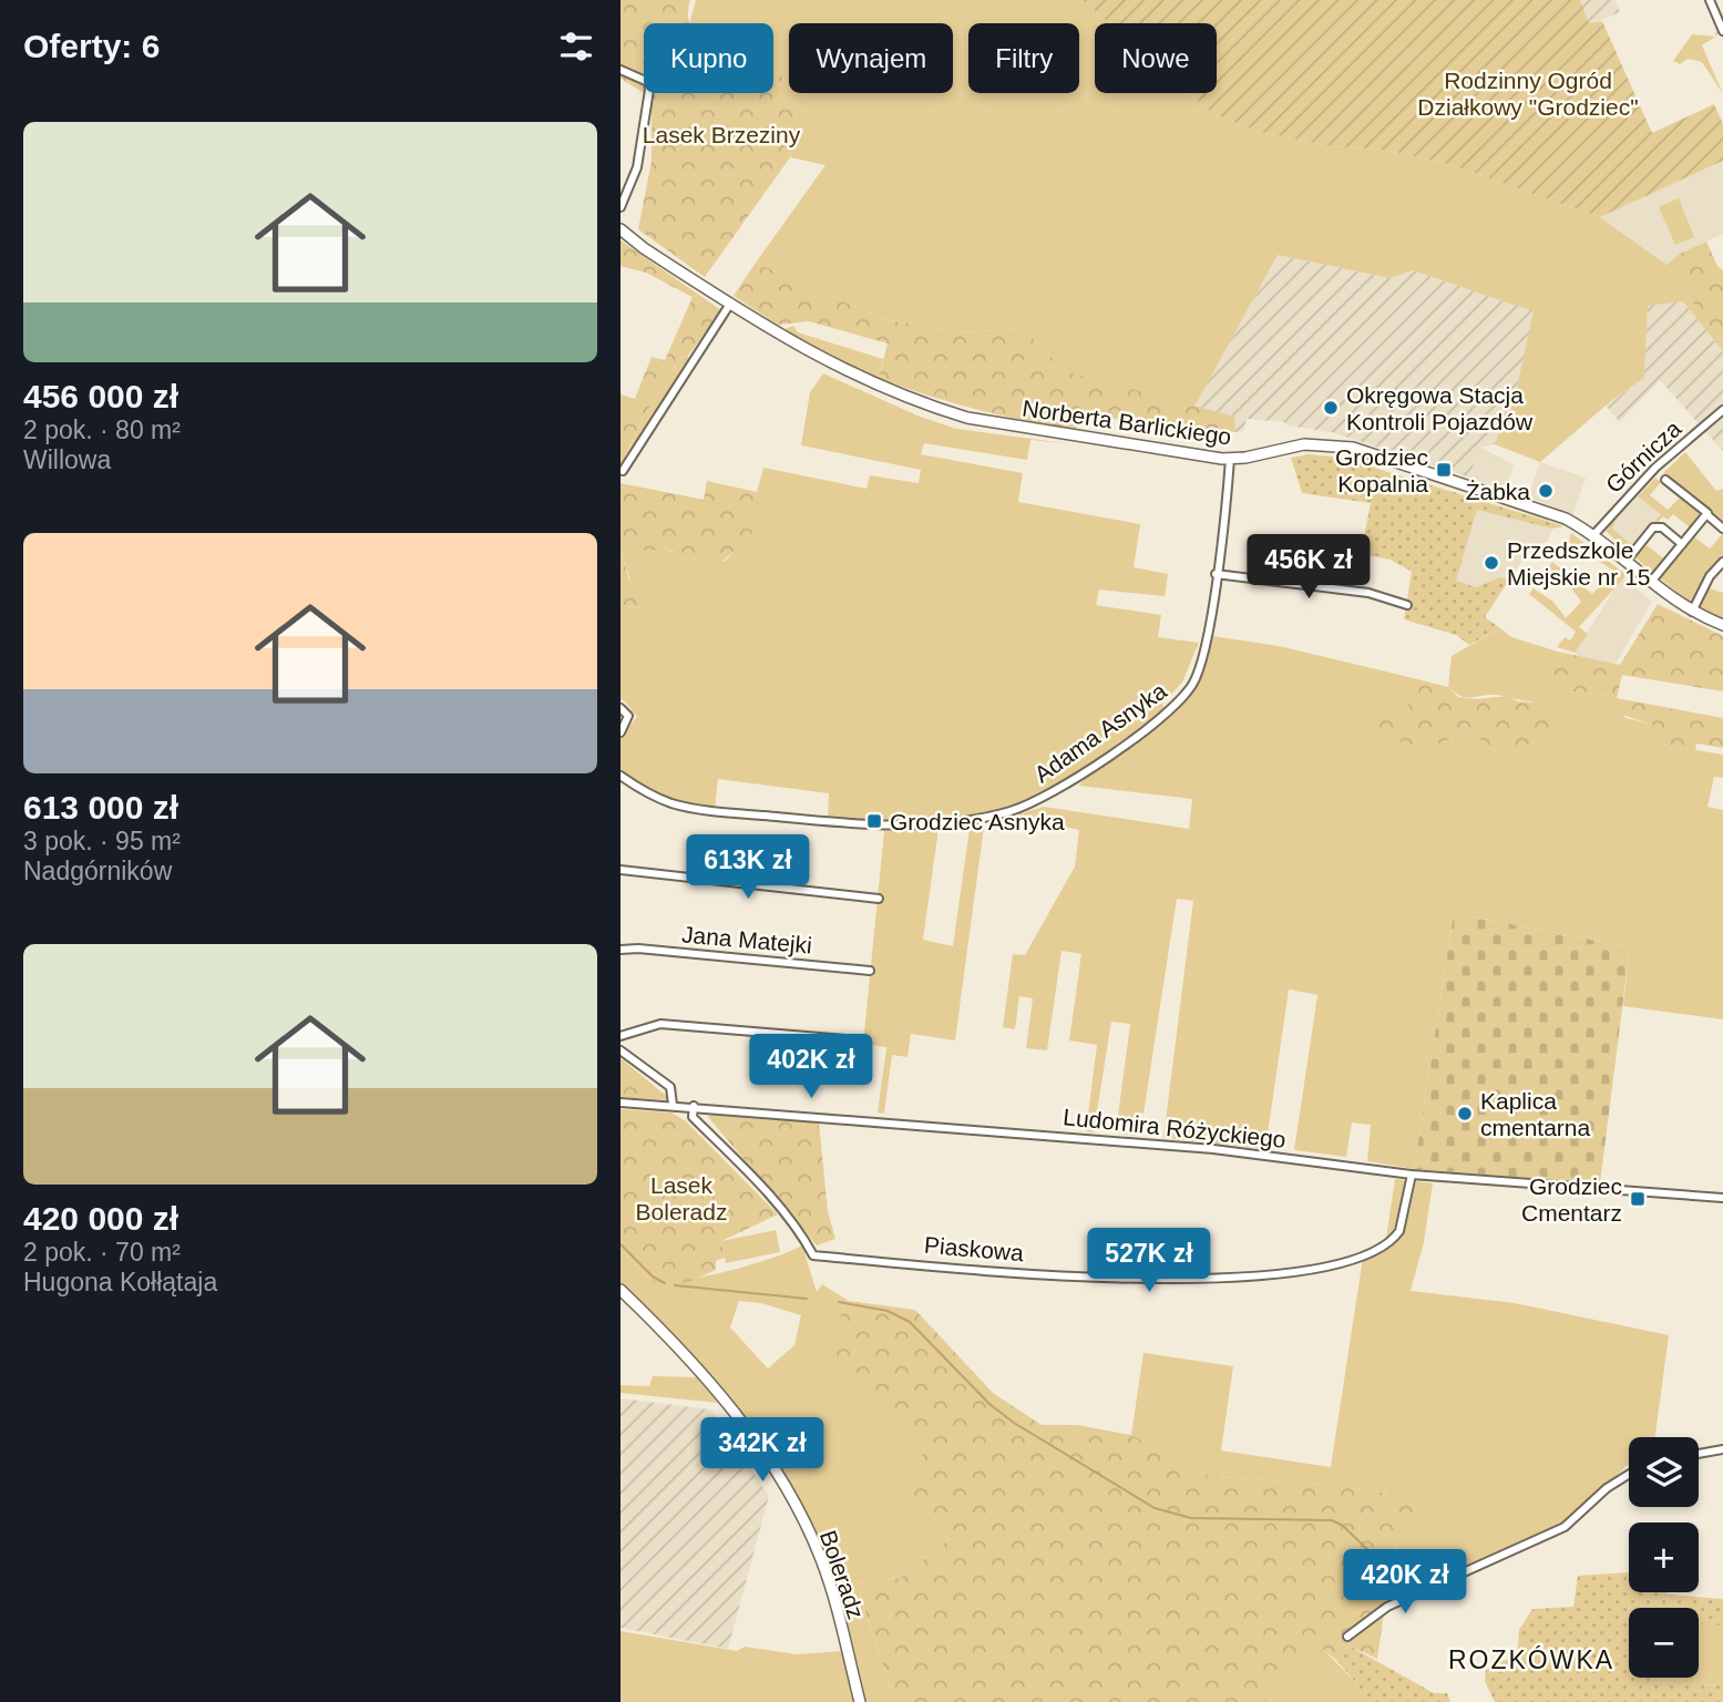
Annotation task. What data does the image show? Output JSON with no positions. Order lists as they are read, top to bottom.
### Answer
{
  "streets": {
    "street": [
      "Norberta Barlickiego",
      "Górnicza",
      "Adama Asnyka",
      "Jana Matejki",
      "Ludomira Różyckiego",
      "Piaskowa",
      "Boleradz"
    ]
  },
  "crossings": [
    ["Norberta Barlickiego", "Górnicza"],
    ["Norberta Barlickiego", "Adama Asnyka"],
    ["Ludomira Różyckiego", "Piaskowa"]
  ],
  "districts": ["ROZKÓWKA"],
  "parks": ["Rodzinny Ogród Działkowy \"Grodziec\"", "Lasek Brzeziny", "Lasek Boleradz"],
  "places": {
    "other": [
      "Okręgowa Stacja Kontroli Pojazdów",
      "Żabka",
      "Przedszkole Miejskie nr 15",
      "Kaplica cmentarna"
    ],
    "transit": ["Grodziec Kopalnia", "Grodziec Asnyka", "Grodziec Cmentarz"]
  },
  "page": {
    "heading": "Oferty: 6",
    "chip": [
      "Kupno",
      "Wynajem",
      "Filtry",
      "Nowe"
    ],
    "list": [
      {
        "name": "456 000 zł",
        "note": "2 pok. · 80 m² · Willowa"
      },
      {
        "name": "613 000 zł",
        "note": "3 pok. · 95 m² · Nadgórników"
      },
      {
        "name": "420 000 zł",
        "note": "2 pok. · 70 m² · Hugona Kołłątaja"
      }
    ],
    "price": [
      "456K zł",
      "613K zł",
      "402K zł",
      "527K zł",
      "342K zł",
      "420K zł"
    ],
    "map_buttons": ["+", "−"]
  }
}
